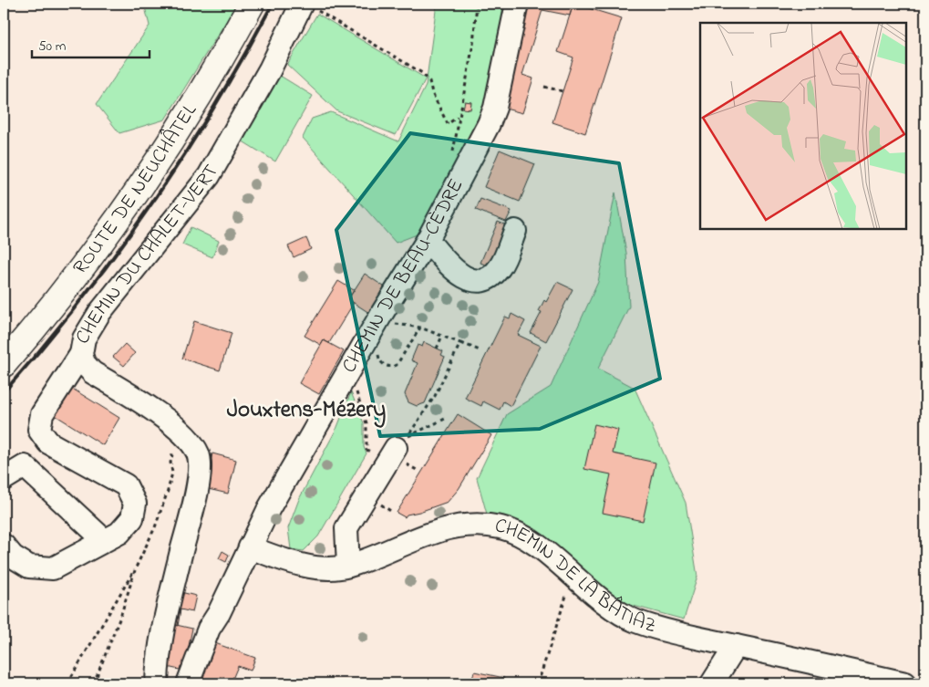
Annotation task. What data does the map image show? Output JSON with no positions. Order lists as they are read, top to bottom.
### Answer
{
  "streets": {
    "main road": ["ROUTE DE NEUCHÂTEL"],
    "street": ["CHEMIN DU CHALET-VERT", "CHEMIN DE BEAU-CÈDRE", "CHEMIN DE LA BÂTIAZ"]
  },
  "crossings": [
    ["CHEMIN DE BEAU-CÈDRE", "CHEMIN DE LA BÂTIAZ"]
  ],
  "districts": ["Jouxtens-Mézery"],
  "scale_bar": "50 m"
}
